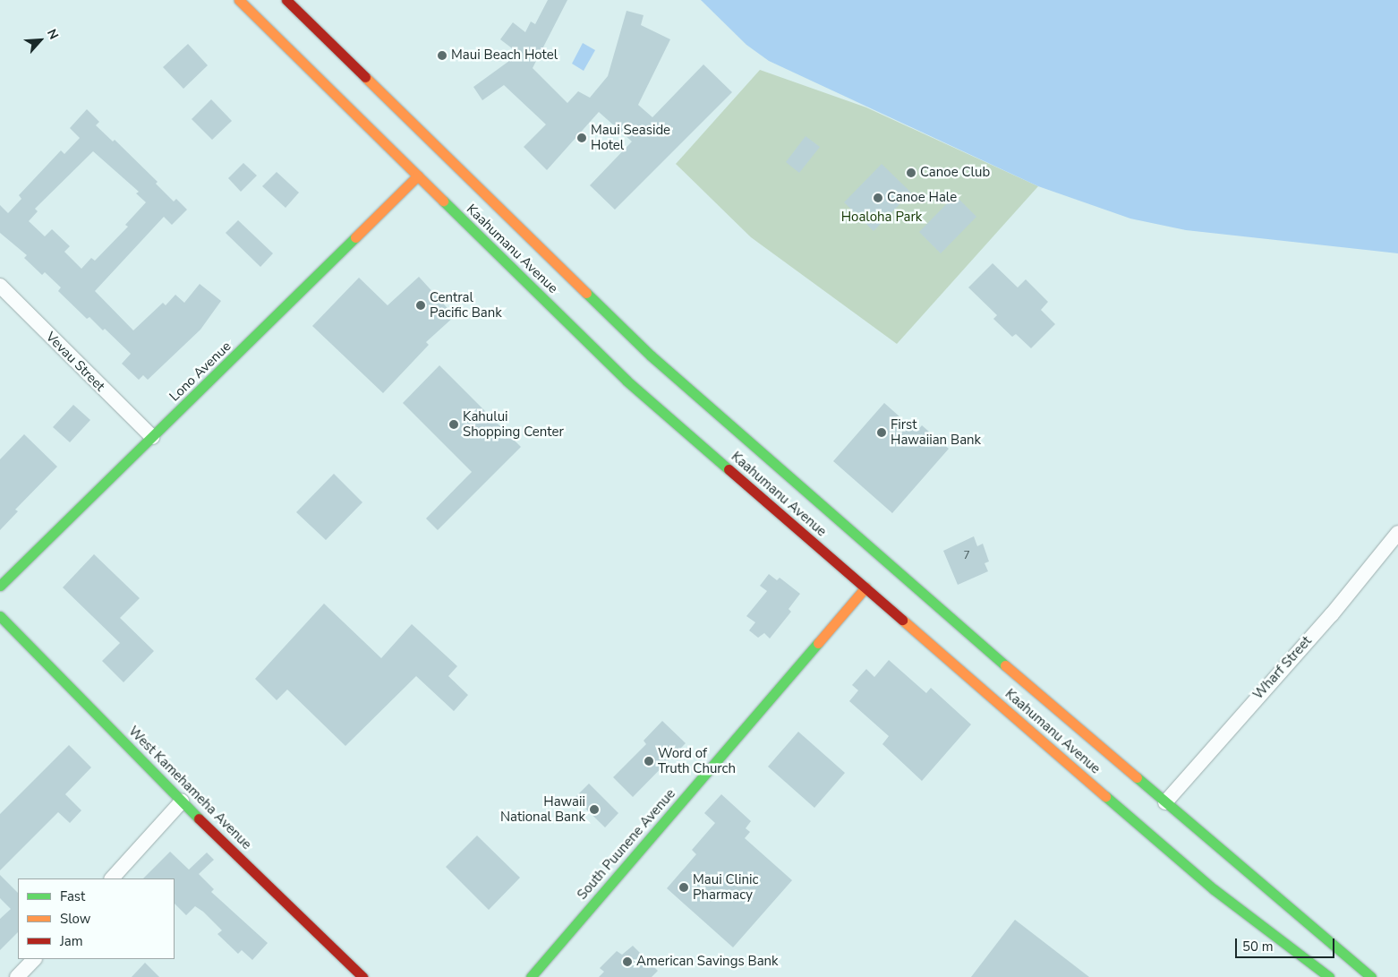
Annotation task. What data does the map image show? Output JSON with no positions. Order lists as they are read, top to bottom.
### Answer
{
  "streets": {
    "main road": [
      "Kaahumanu Avenue",
      "Lono Avenue",
      "West Kamehameha Avenue",
      "South Puunene Avenue"
    ],
    "street": ["Vevau Street", "Wharf Street"]
  },
  "crossings": [
    ["Kaahumanu Avenue", "Lono Avenue"],
    ["Kaahumanu Avenue", "Wharf Street"],
    ["Kaahumanu Avenue", "South Puunene Avenue"],
    ["Vevau Street", "Lono Avenue"]
  ],
  "parks": ["Hoaloha Park"],
  "places": [
    "Maui Beach Hotel",
    "Maui Seaside Hotel",
    "Canoe Club",
    "Canoe Hale",
    "Central Pacific Bank",
    "Kahului Shopping Center",
    "First Hawaiian Bank",
    "Word of Truth Church",
    "Hawaii National Bank",
    "Maui Clinic Pharmacy",
    "American Savings Bank"
  ],
  "house_numbers": ["7"],
  "legend": ["Fast", "Slow", "Jam"],
  "scale_bar": "50 m",
  "north": "top right"
}
